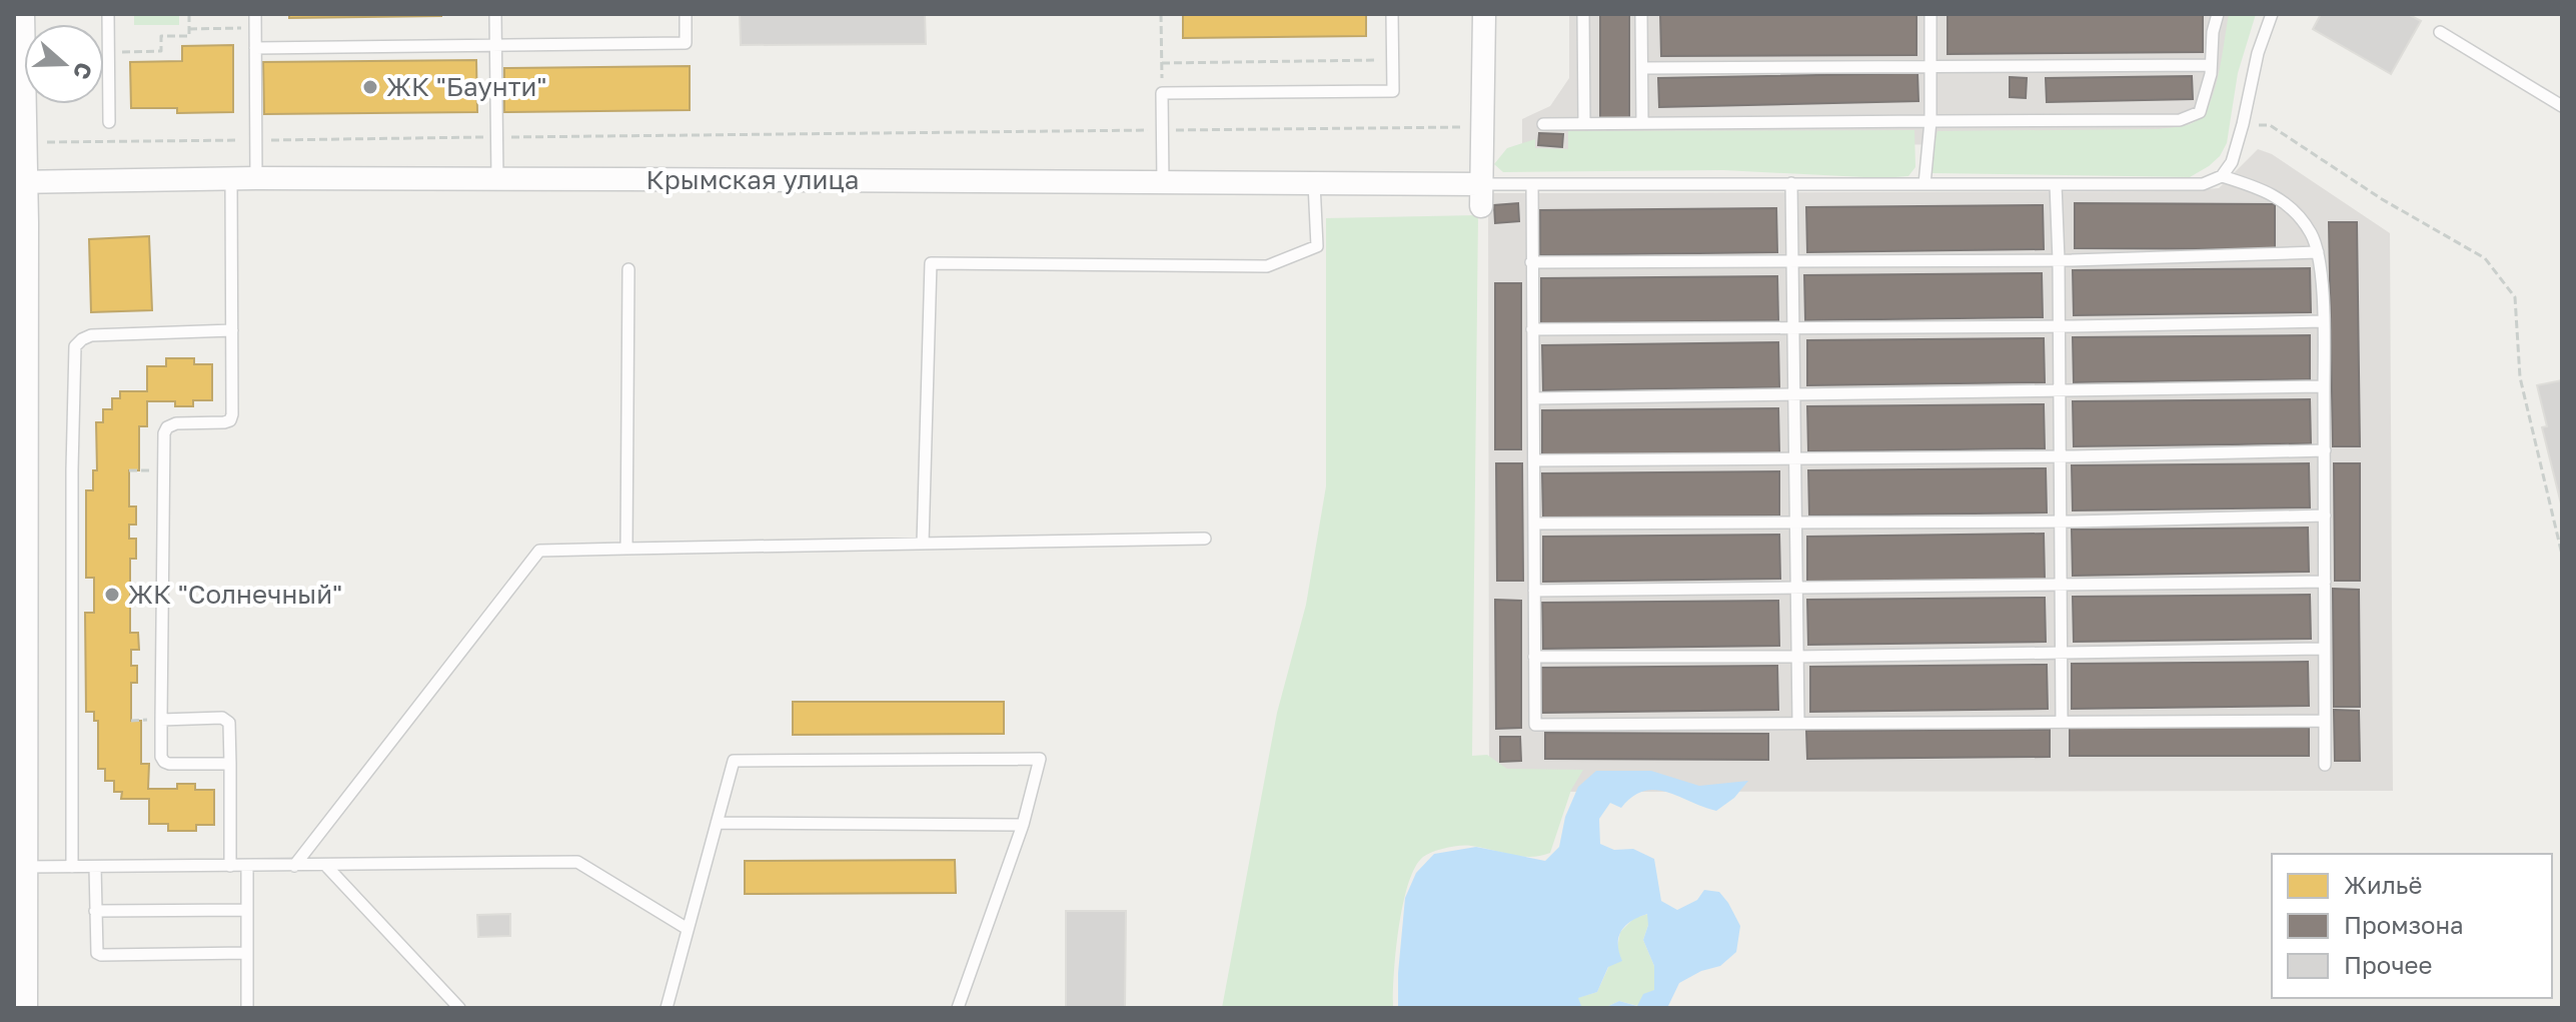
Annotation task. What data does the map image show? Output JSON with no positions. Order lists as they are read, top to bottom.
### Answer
{
  "streets": {
    "street": ["Крымская улица"]
  },
  "places": ["ЖК \"Баунти\"", "ЖК \"Солнечный\""],
  "legend": ["Жильё", "Промзона", "Прочее"],
  "north": "right"
}
